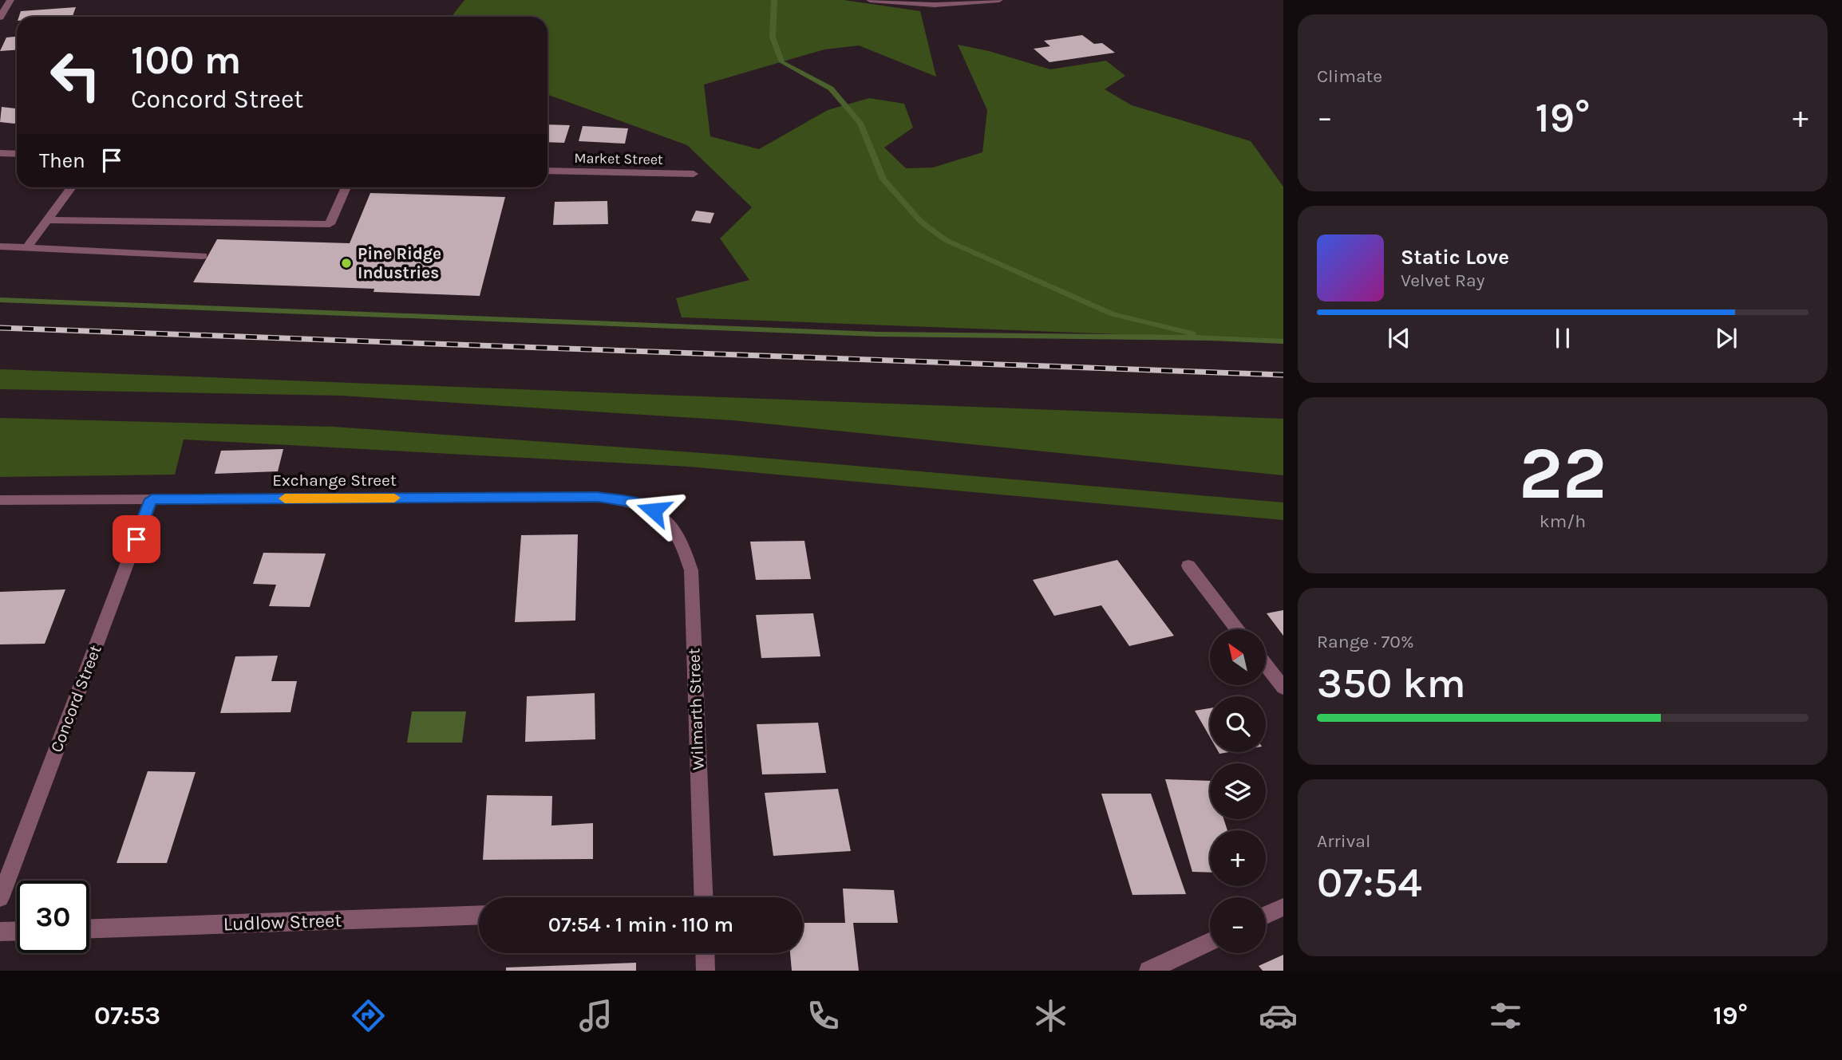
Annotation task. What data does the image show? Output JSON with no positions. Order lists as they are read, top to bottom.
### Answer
{
  "streets": {
    "street": [
      "Market Street",
      "Exchange Street",
      "Concord Street",
      "Wilmarth Street",
      "Ludlow Street"
    ]
  },
  "crossings": [
    ["Exchange Street", "Concord Street"],
    ["Exchange Street", "Wilmarth Street"]
  ],
  "places": ["Pine Ridge Industries"],
  "north": "top left",
  "page": {
    "tile": [
      "Climate",
      ["22", "km/h"],
      ["Range · 70%", "350 km"],
      ["Arrival", "07:54"]
    ],
    "turn": ["100 m", "Concord Street"],
    "heat": ["−", "19°", "+"],
    "then": "Then",
    "song": ["Static Love", "Velvet Ray"],
    "map_buttons": ["+", "−"],
    "limit": "30",
    "trip": "07:54 · 1 min · 110 m",
    "tabs": ["07:53", "19°"]
  }
}
